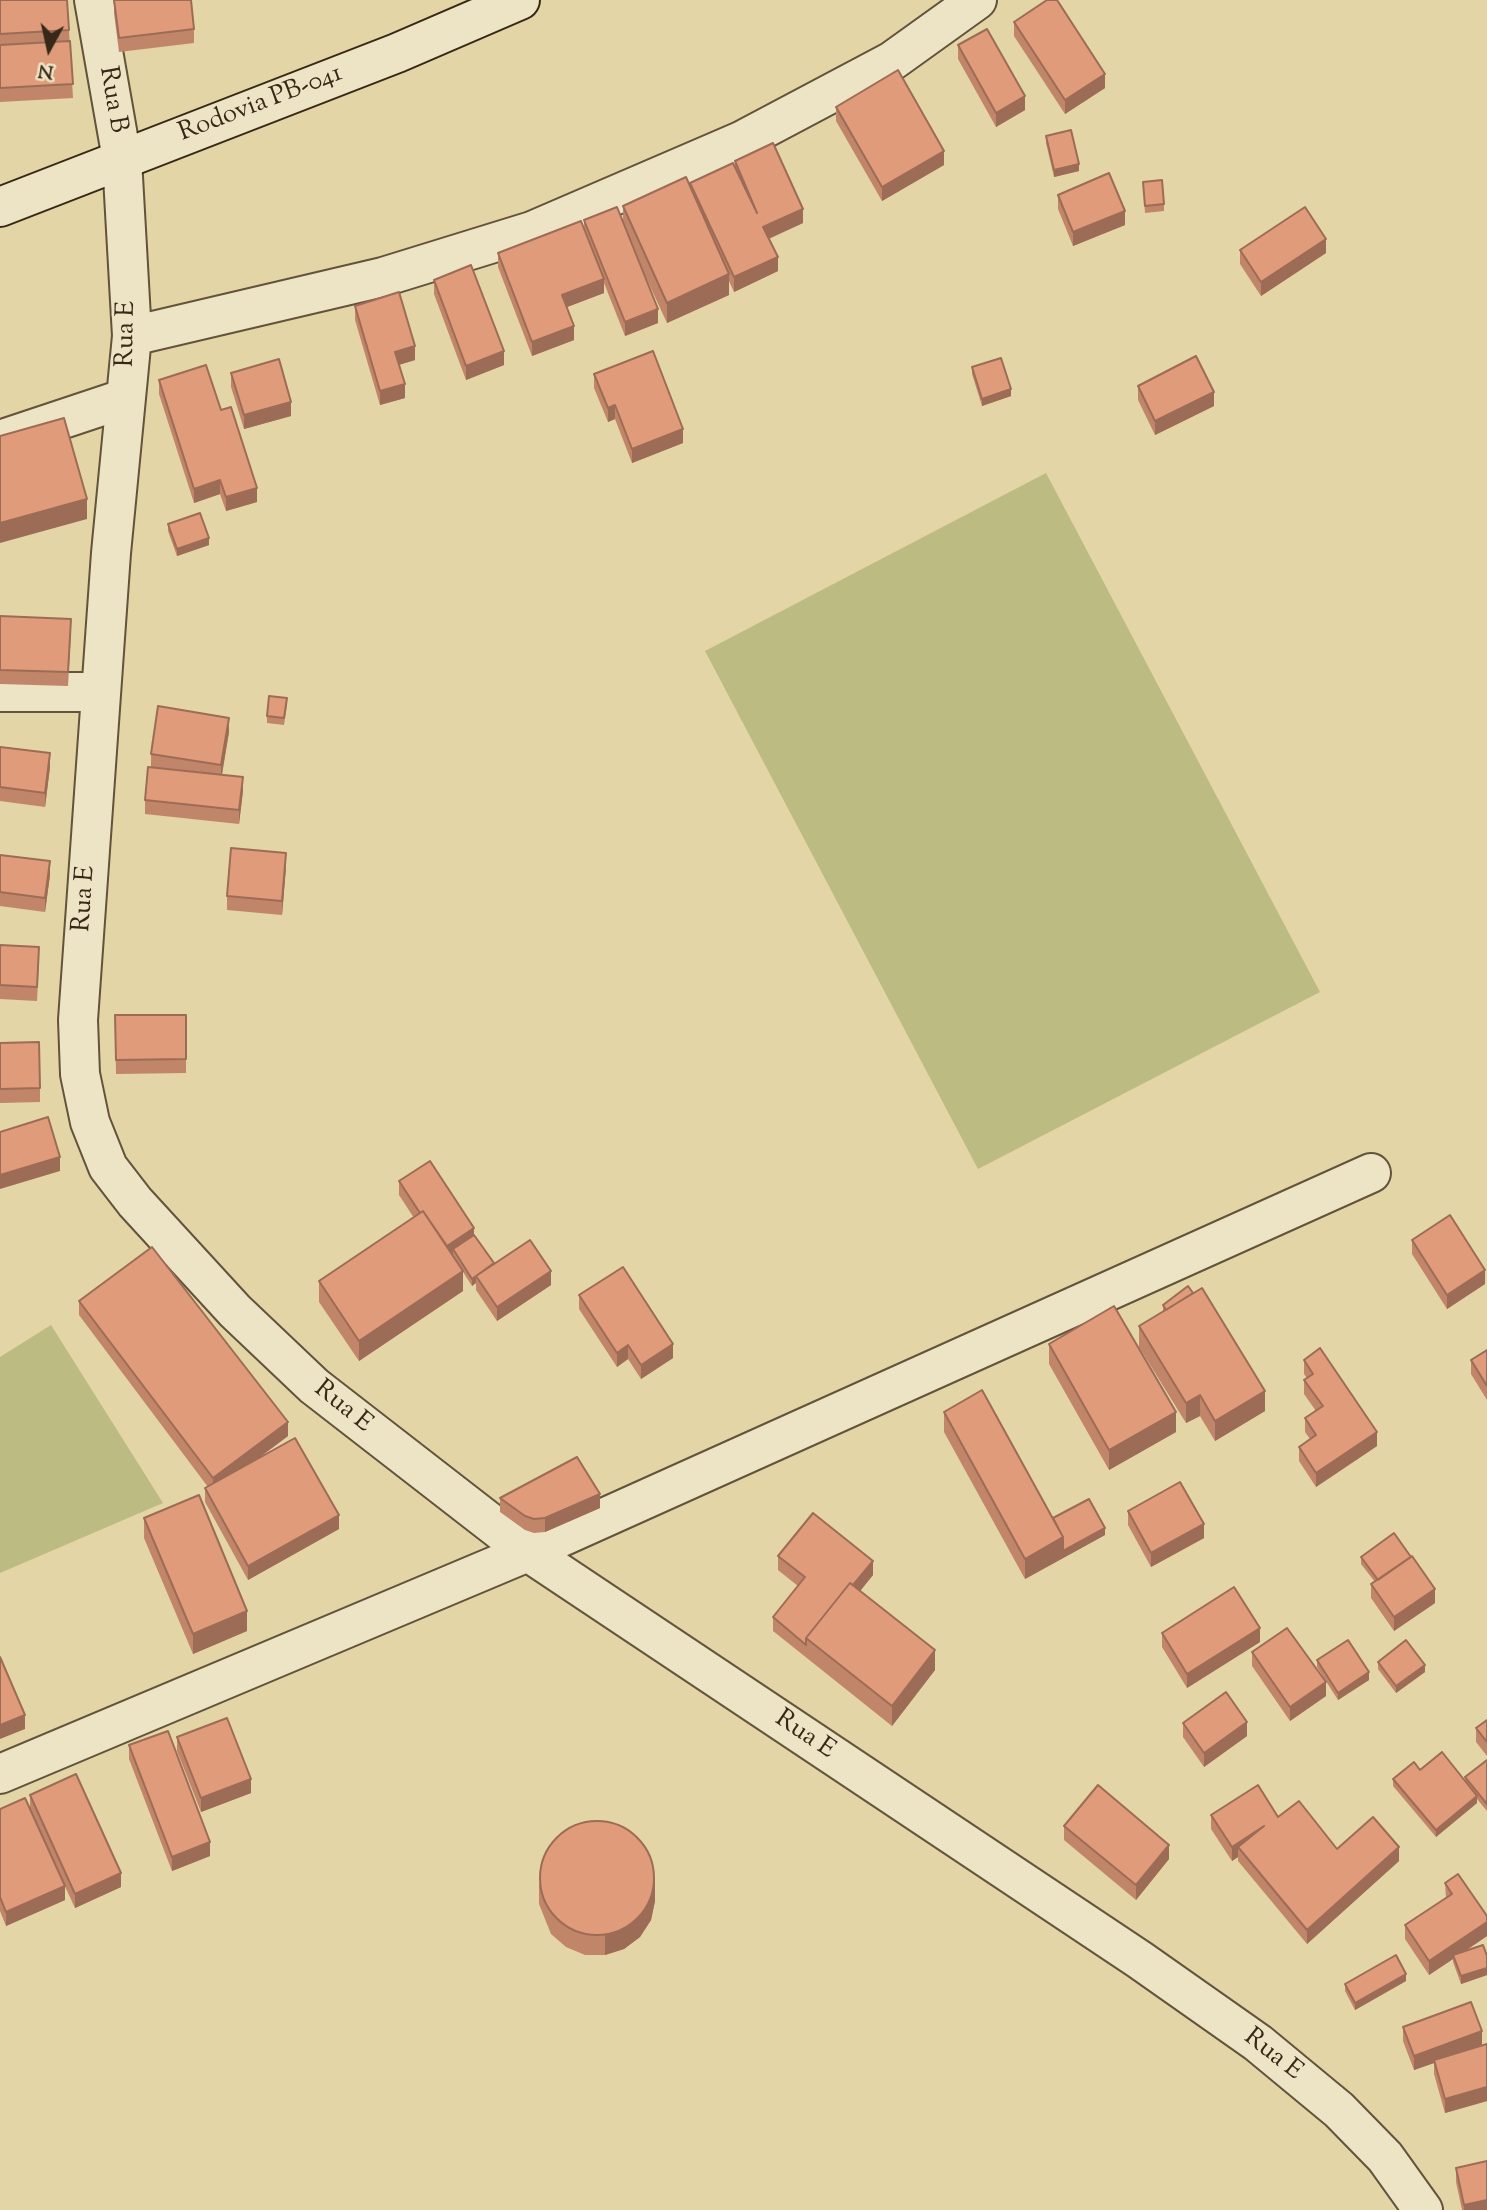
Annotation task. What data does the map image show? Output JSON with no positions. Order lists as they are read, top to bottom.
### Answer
{
  "streets": {
    "street": ["Rua B", "Rodovia PB-041", "Rua E"]
  },
  "crossings": [
    ["Rua B", "Rodovia PB-041"],
    ["Rua B", "Rua E"],
    ["Rodovia PB-041", "Rua E"]
  ],
  "north": "bottom"
}
